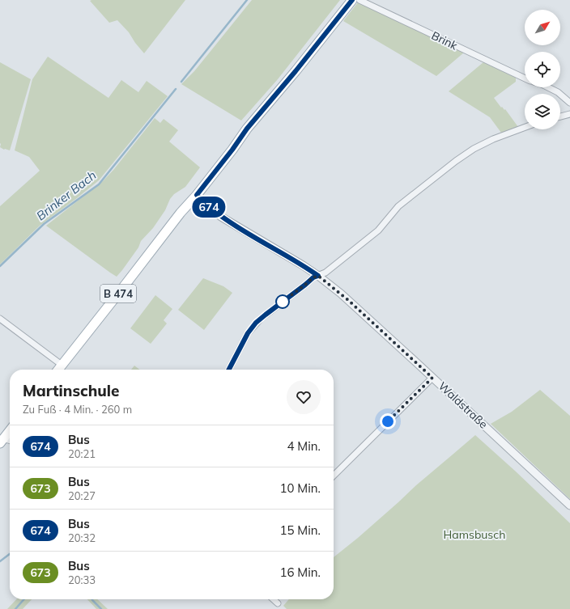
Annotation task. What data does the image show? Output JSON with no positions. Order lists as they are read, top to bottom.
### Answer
{
  "streets": {
    "main road": ["B 474"],
    "street": ["Brink", "Waldstraße"]
  },
  "crossings": [
    ["B 474", "Waldstraße"]
  ],
  "water": ["Brinker Bach"],
  "parks": ["Hamsbusch"],
  "lines": ["bus line 674"],
  "north": "top right",
  "page": {
    "on_map": "674",
    "heading": ["Martinschule", "Zu Fuß · 4 Min. · 260 m"],
    "list": [
      {
        "mark": "674",
        "name": "Bus",
        "note": "20:21",
        "value": "4 Min."
      },
      {
        "mark": "673",
        "name": "Bus",
        "note": "20:27",
        "value": "10 Min."
      },
      {
        "mark": "674",
        "name": "Bus",
        "note": "20:32",
        "value": "15 Min."
      },
      {
        "mark": "673",
        "name": "Bus",
        "note": "20:33",
        "value": "16 Min."
      }
    ]
  }
}
